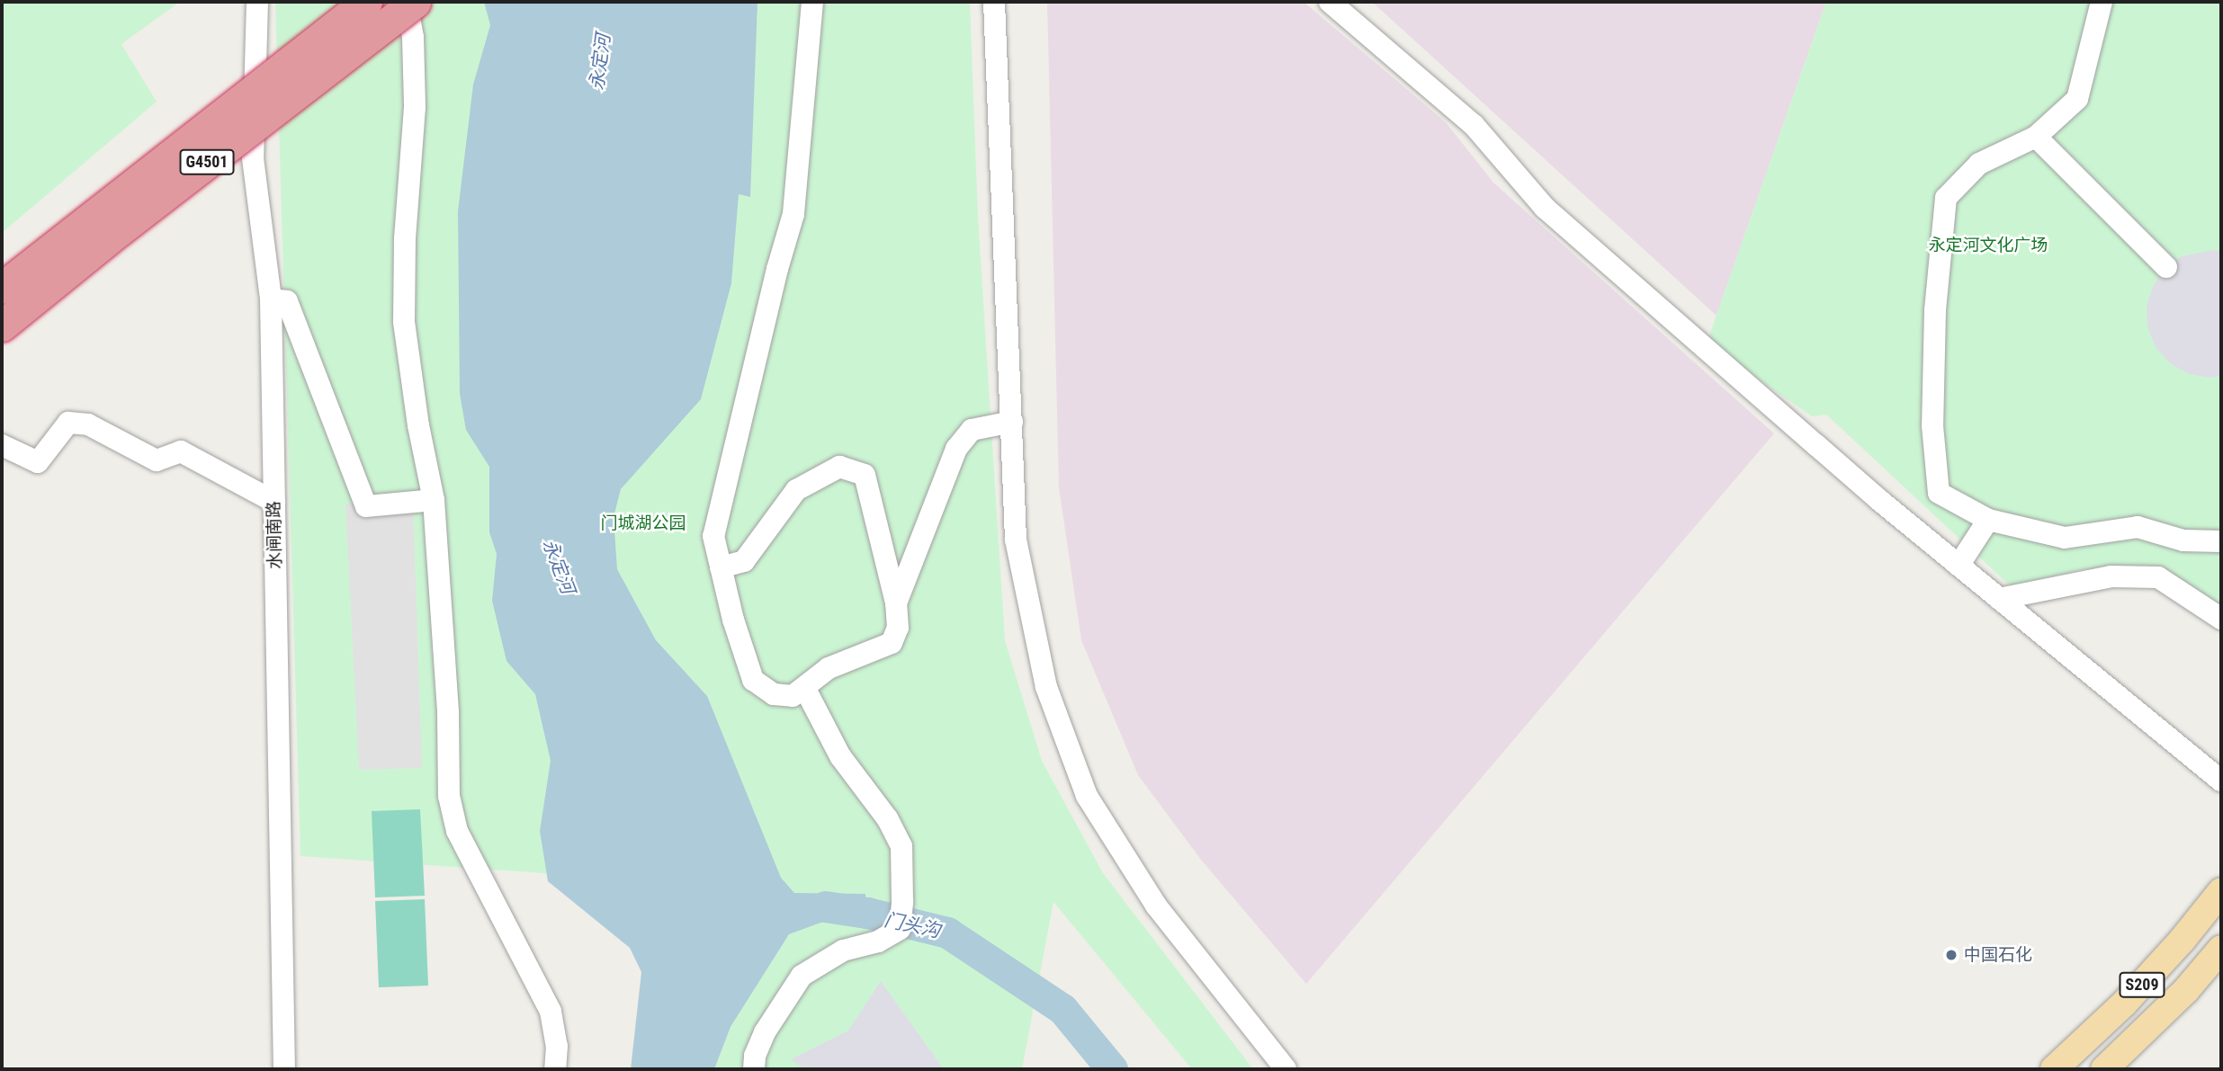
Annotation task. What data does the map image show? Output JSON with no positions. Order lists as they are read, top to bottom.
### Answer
{
  "streets": {
    "highway": ["G4501"],
    "main road": ["S209"],
    "street": ["水闸南路"]
  },
  "water": ["永定河", "门头沟"],
  "parks": ["永定河文化广场", "门城湖公园"],
  "places": ["中国石化"]
}
